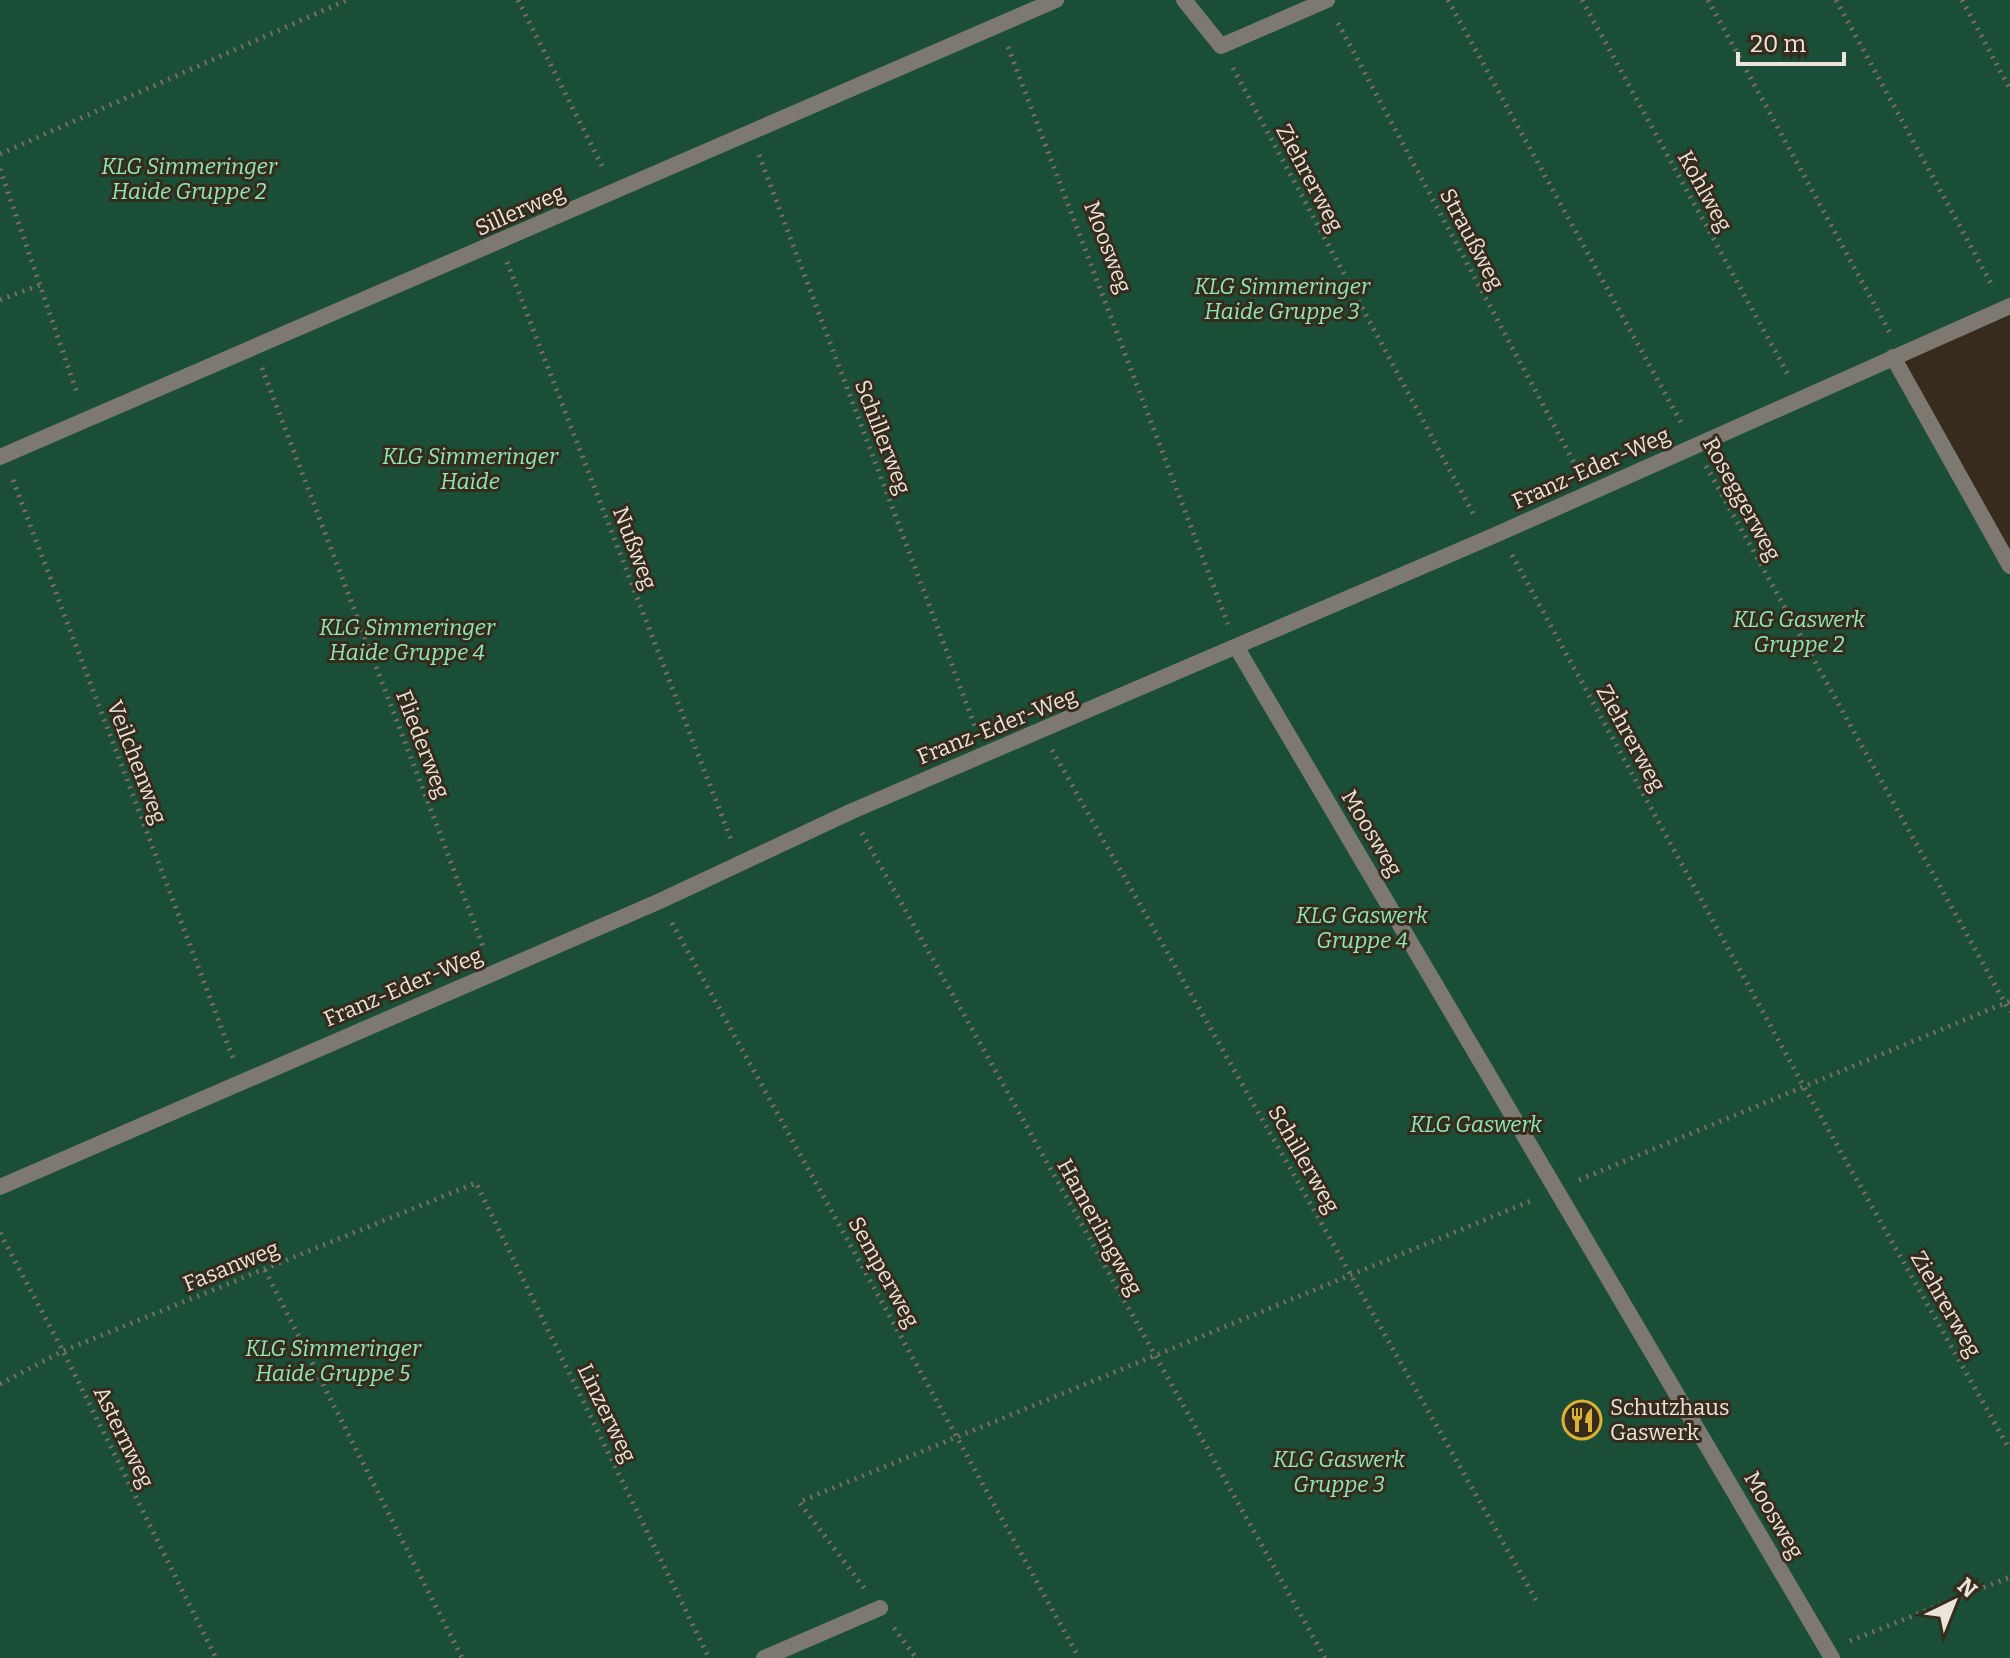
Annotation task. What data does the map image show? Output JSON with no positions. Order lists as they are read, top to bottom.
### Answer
{
  "streets": {
    "street": ["Sillerweg", "Moosweg", "Franz-Eder-Weg"],
    "path": [
      "Ziehrerweg",
      "Kohlweg",
      "Straußweg",
      "Schillerweg",
      "Roseggerweg",
      "Nußweg",
      "Fliederweg",
      "Veilchenweg",
      "Hamerlingweg",
      "Fasanweg",
      "Semperweg",
      "Linzerweg",
      "Asternweg"
    ]
  },
  "crossings": [
    ["Ziehrerweg", "Franz-Eder-Weg"],
    ["Kohlweg", "Franz-Eder-Weg"],
    ["Sillerweg", "Moosweg"],
    ["Sillerweg", "Schillerweg"],
    ["Sillerweg", "Nußweg"],
    ["Sillerweg", "Fliederweg"],
    ["Sillerweg", "Veilchenweg"],
    ["Straußweg", "Franz-Eder-Weg"],
    ["Moosweg", "Franz-Eder-Weg"],
    ["Schillerweg", "Franz-Eder-Weg"],
    ["Franz-Eder-Weg", "Roseggerweg"],
    ["Franz-Eder-Weg", "Nußweg"],
    ["Franz-Eder-Weg", "Fliederweg"],
    ["Franz-Eder-Weg", "Veilchenweg"],
    ["Franz-Eder-Weg", "Hamerlingweg"],
    ["Franz-Eder-Weg", "Semperweg"],
    ["Fasanweg", "Linzerweg"],
    ["Fasanweg", "Asternweg"]
  ],
  "parks": [
    "KLG Simmeringer Haide Gruppe 2",
    "KLG Simmeringer Haide Gruppe 3",
    "KLG Simmeringer Haide",
    "KLG Gaswerk Gruppe 2",
    "KLG Simmeringer Haide Gruppe 4",
    "KLG Gaswerk Gruppe 4",
    "KLG Gaswerk",
    "KLG Simmeringer Haide Gruppe 5",
    "KLG Gaswerk Gruppe 3"
  ],
  "places": {
    "restaurant": ["Schutzhaus Gaswerk"]
  },
  "scale_bar": "20 m",
  "north": "top right"
}
